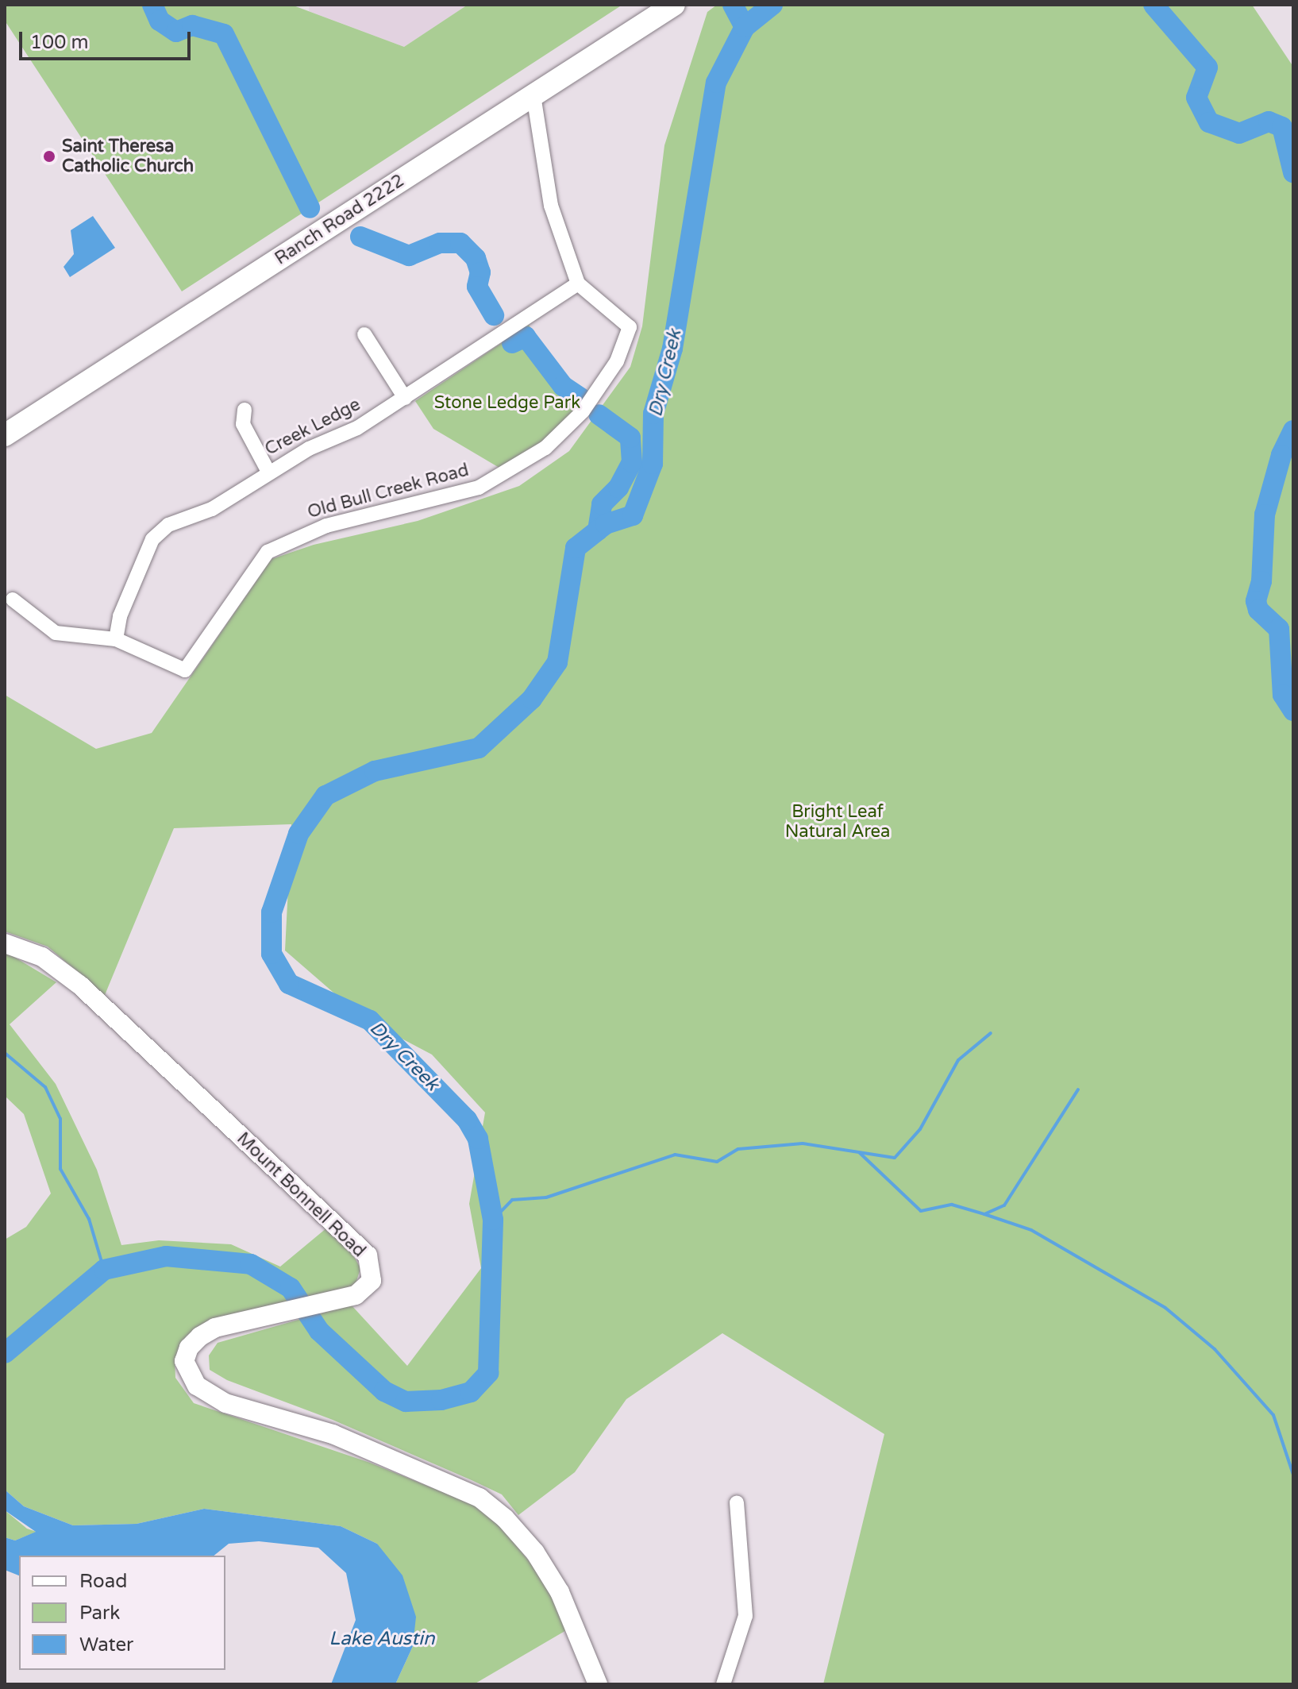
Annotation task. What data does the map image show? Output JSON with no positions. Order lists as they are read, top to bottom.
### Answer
{
  "streets": {
    "main road": ["Ranch Road 2222"],
    "street": ["Creek Ledge", "Old Bull Creek Road", "Mount Bonnell Road"]
  },
  "crossings": [
    ["Creek Ledge", "Old Bull Creek Road"]
  ],
  "water": ["Dry Creek", "Lake Austin"],
  "parks": ["Stone Ledge Park", "Bright Leaf Natural Area"],
  "places": ["Saint Theresa Catholic Church"],
  "legend": ["Road", "Park", "Water"],
  "scale_bar": "100 m"
}
